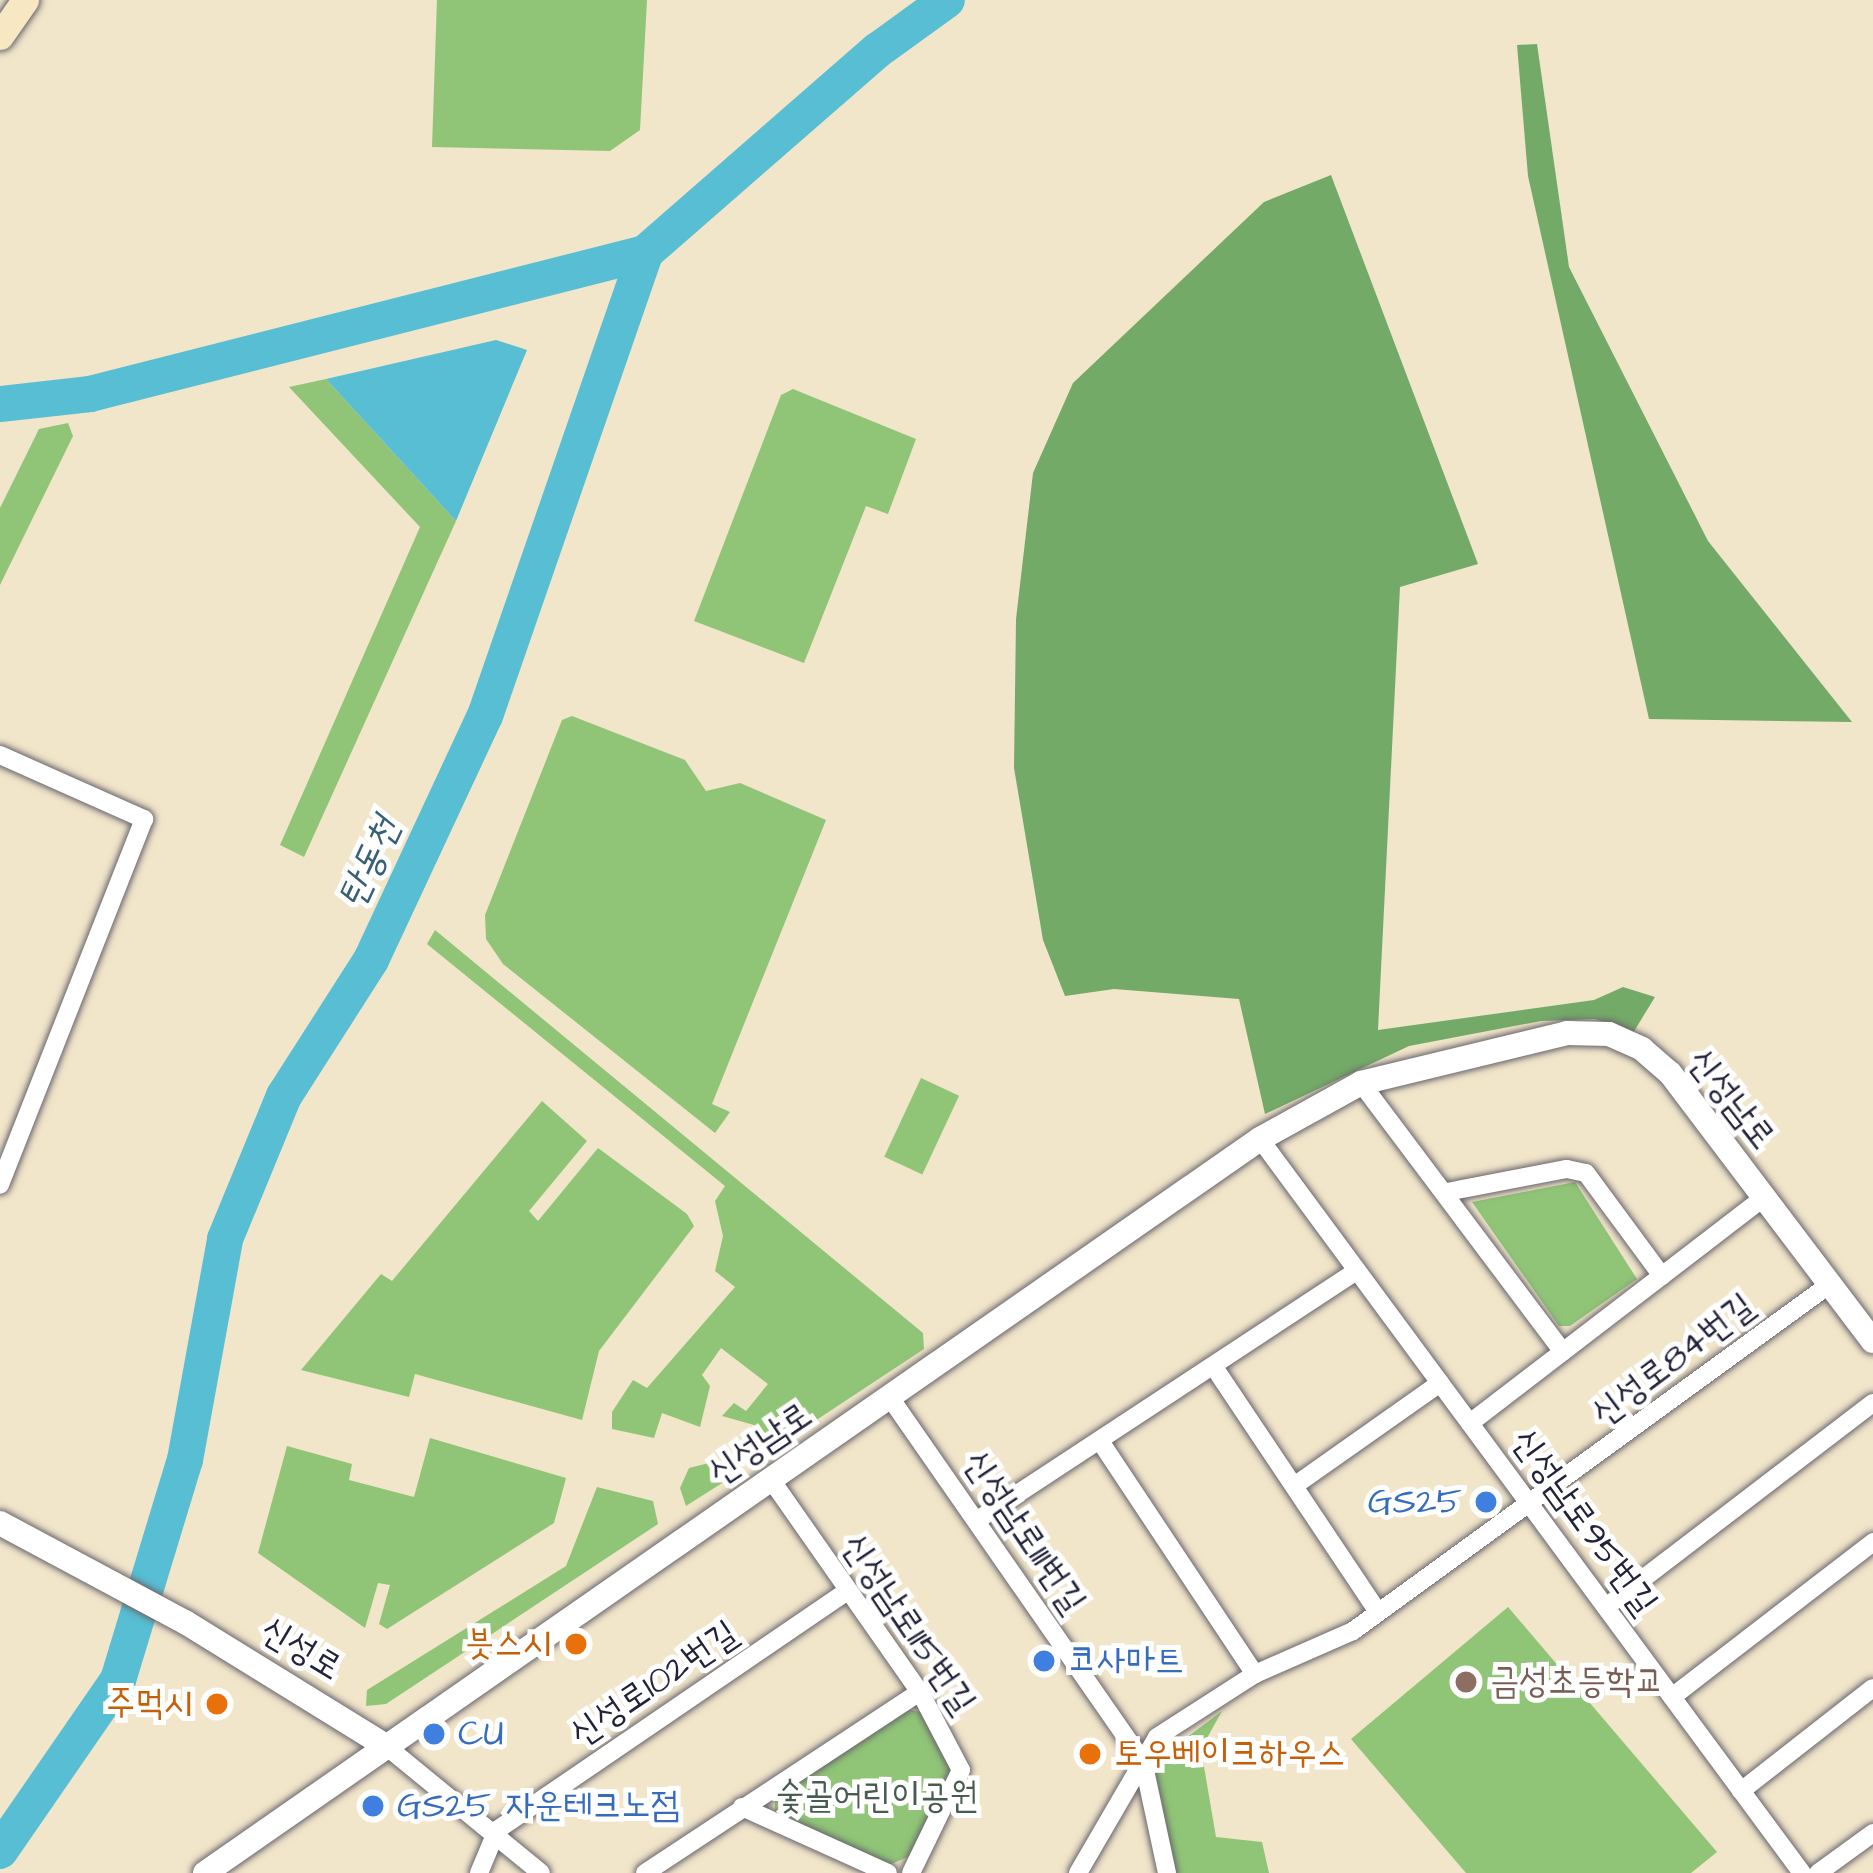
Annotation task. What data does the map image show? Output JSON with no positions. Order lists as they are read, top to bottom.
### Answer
{
  "streets": {
    "street": [
      "신성남로",
      "신성로84번길",
      "신성남로95번길",
      "신성남로111번길",
      "신성남로115번길",
      "신성로",
      "신성로102번길"
    ]
  },
  "crossings": [
    ["신성남로", "신성로84번길"],
    ["신성남로", "신성남로95번길"],
    ["신성남로", "신성남로111번길"],
    ["신성남로", "신성남로115번길"],
    ["신성남로", "신성로"],
    ["신성로84번길", "신성남로95번길"],
    ["신성로84번길", "신성남로111번길"],
    ["신성남로115번길", "신성로102번길"],
    ["신성로", "신성로102번길"]
  ],
  "water": ["탄동천"],
  "parks": ["숯골어린이공원"],
  "places": [
    "GS25",
    "븟스시",
    "코사마트",
    "금성초등학교",
    "주먹시",
    "CU",
    "토우베이크하우스",
    "GS25 자운테크노점"
  ]
}
